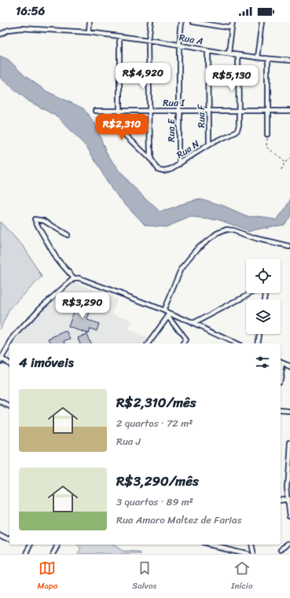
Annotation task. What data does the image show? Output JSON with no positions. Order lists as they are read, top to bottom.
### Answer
{
  "streets": {
    "street": [
      "Rua A",
      "Rua I",
      "Rua F",
      "Rua E",
      "Rua N"
    ]
  },
  "crossings": [
    ["Rua A", "Rua F"],
    ["Rua A", "Rua E"],
    ["Rua I", "Rua F"],
    ["Rua I", "Rua E"],
    ["Rua I", "Rua N"],
    ["Rua F", "Rua N"],
    ["Rua E", "Rua N"]
  ],
  "page": {
    "status": "16:56",
    "price": [
      "R$4,920",
      "R$5,130",
      "R$2,310",
      "R$3,290"
    ],
    "heading": "4 imóveis",
    "list": [
      {
        "name": "R$2,310/mês",
        "note": "2 quartos · 72 m² · Rua J"
      },
      {
        "name": "R$3,290/mês",
        "note": "3 quartos · 89 m² · Rua Amaro Maltez de Farias"
      }
    ],
    "tabs": ["Mapa", "Salvos", "Início"]
  }
}
